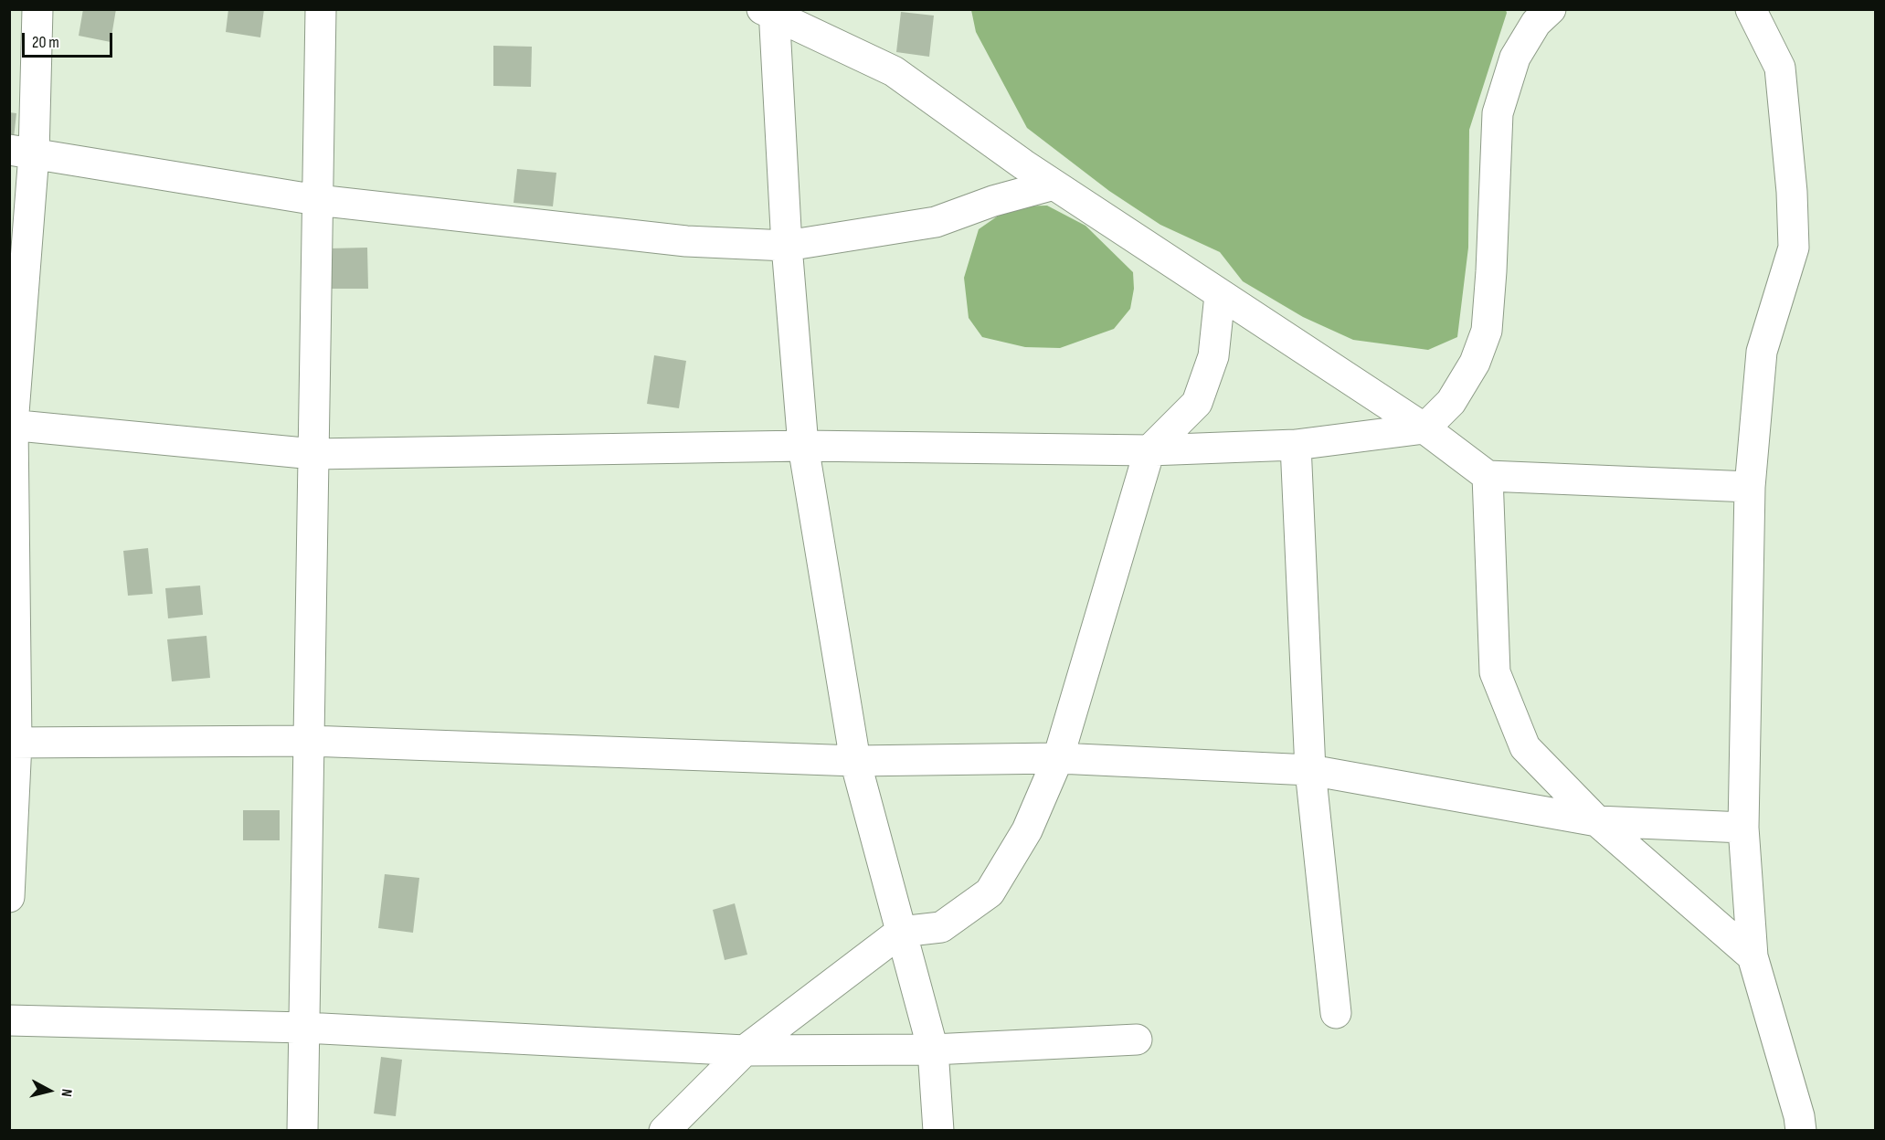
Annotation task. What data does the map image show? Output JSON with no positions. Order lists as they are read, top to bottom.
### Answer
{
  "scale_bar": "20 m",
  "north": "right"
}
